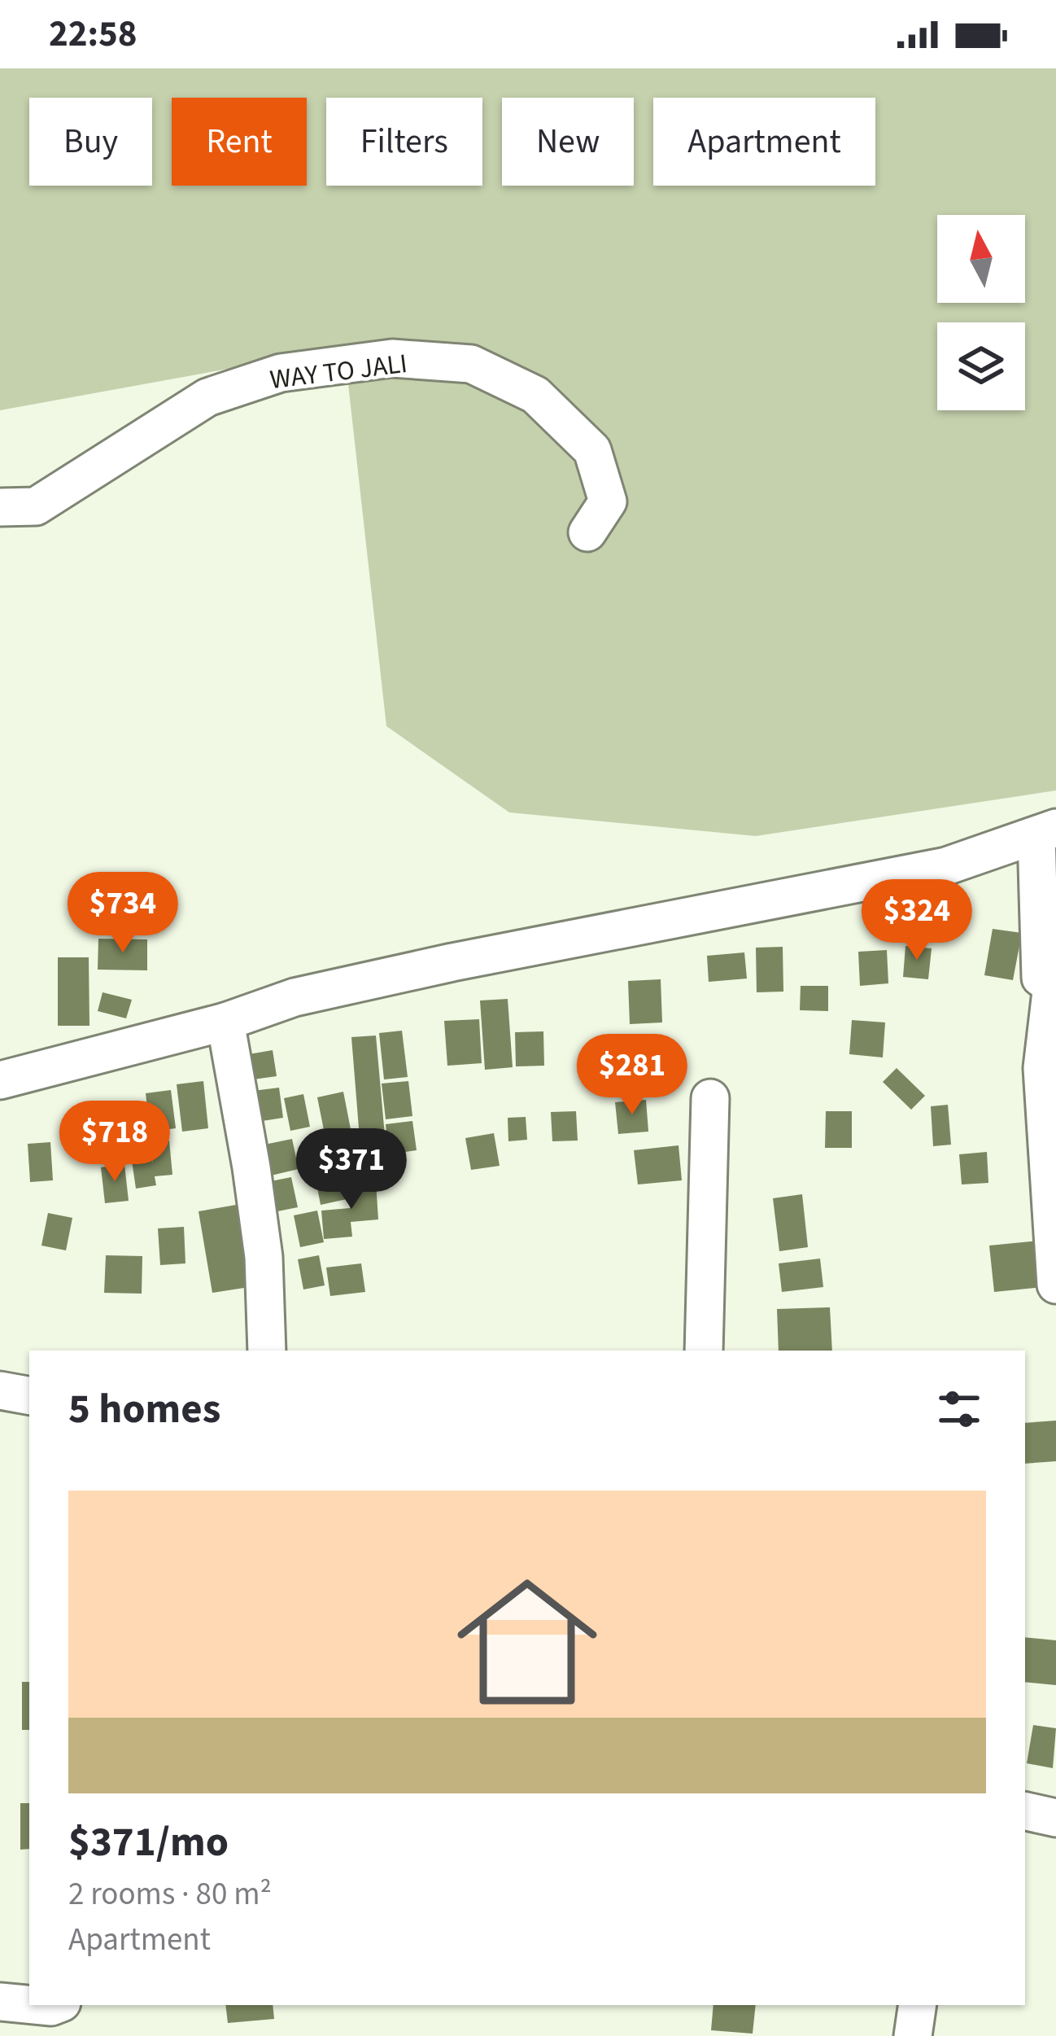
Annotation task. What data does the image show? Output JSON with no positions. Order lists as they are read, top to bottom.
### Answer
{
  "streets": {
    "street": ["WAY TO JALI"]
  },
  "north": "top",
  "page": {
    "status": "22:58",
    "chip": [
      "Buy",
      "Rent",
      "Filters",
      "New",
      "Apartment"
    ],
    "price": [
      "$734",
      "$324",
      "$281",
      "$718",
      "$371"
    ],
    "heading": "5 homes",
    "list": [
      {
        "name": "$371/mo",
        "note": "2 rooms · 80 m² · Apartment"
      }
    ]
  }
}
